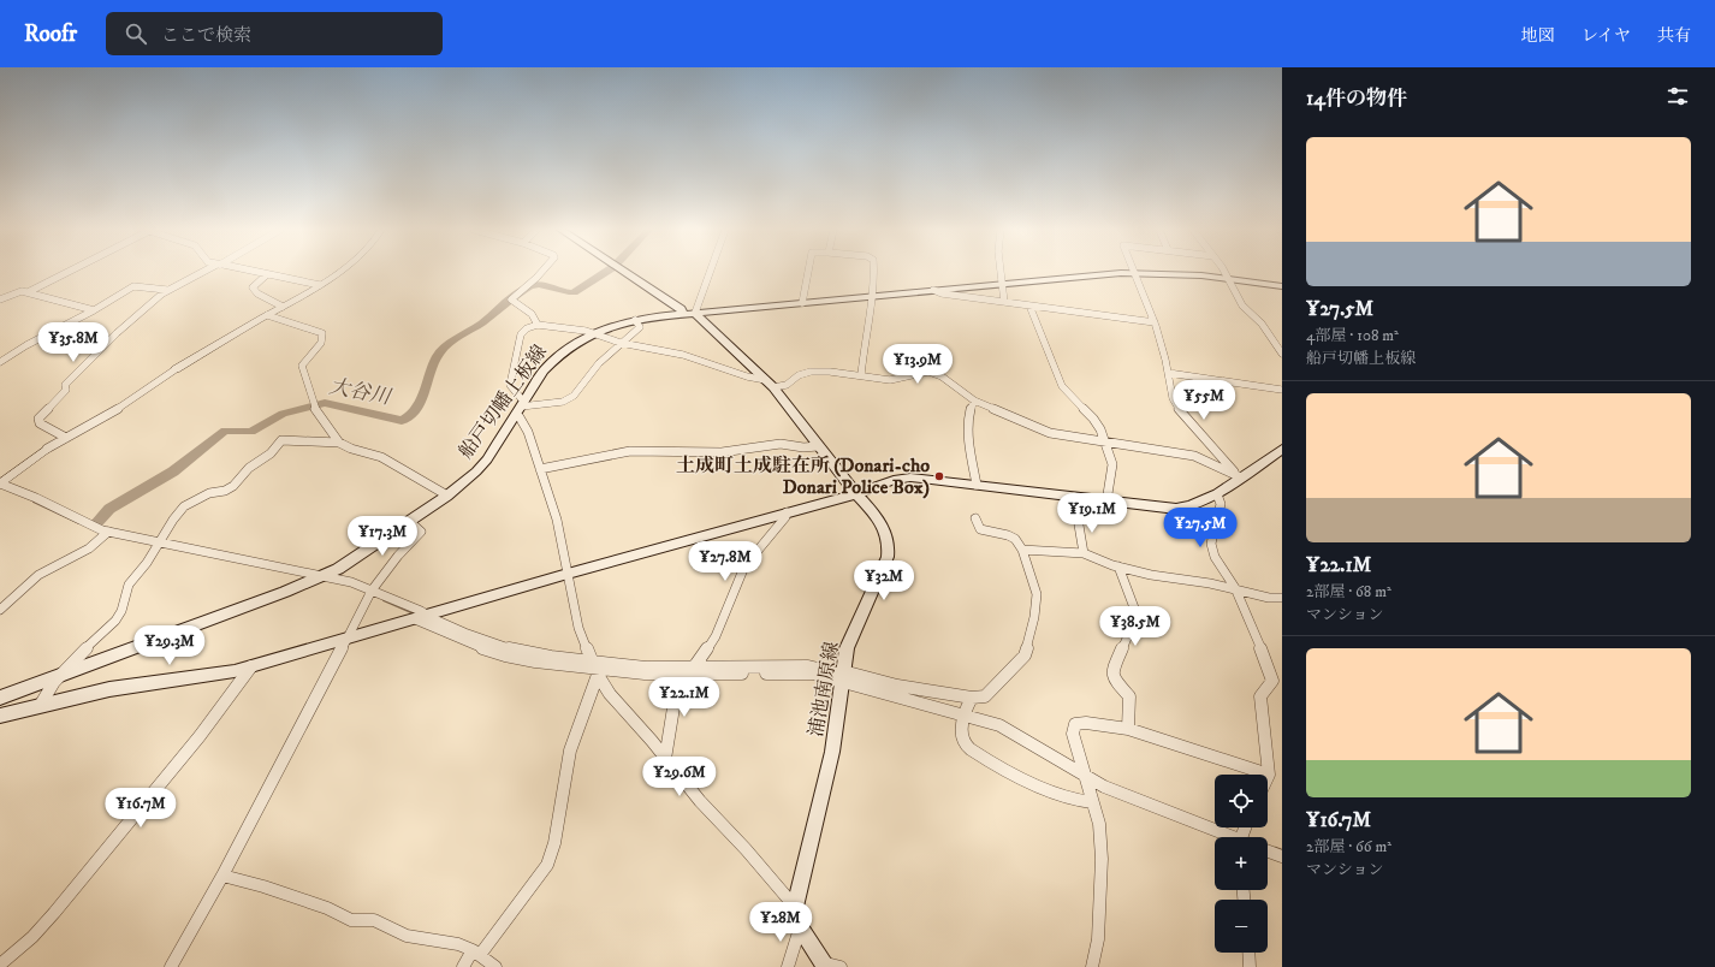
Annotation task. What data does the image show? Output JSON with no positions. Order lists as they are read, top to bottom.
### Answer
{
  "streets": {
    "main road": ["船戸切幡上板線", "浦池南原線"]
  },
  "crossings": [
    ["船戸切幡上板線", "浦池南原線"]
  ],
  "water": ["大谷川"],
  "places": ["土成町土成駐在所 (Donari-cho Donari Police Box)"],
  "page": {
    "header": "Roofr",
    "search": "ここで検索",
    "nav": ["地図", "レイヤ", "共有"],
    "heading": "14件の物件",
    "list": [
      {
        "name": "¥27.5M",
        "note": "4部屋 · 108 m² · 船戸切幡上板線"
      },
      {
        "name": "¥22.1M",
        "note": "2部屋 · 68 m² · マンション"
      },
      {
        "name": "¥16.7M",
        "note": "2部屋 · 66 m² · マンション"
      }
    ],
    "price": [
      "¥35.8M",
      "¥13.9M",
      "¥55M",
      "¥19.1M",
      "¥27.5M",
      "¥17.3M",
      "¥27.8M",
      "¥32M",
      "¥38.5M",
      "¥29.3M",
      "¥22.1M",
      "¥29.6M",
      "¥16.7M",
      "¥28M"
    ],
    "map_buttons": ["+", "−"]
  }
}
